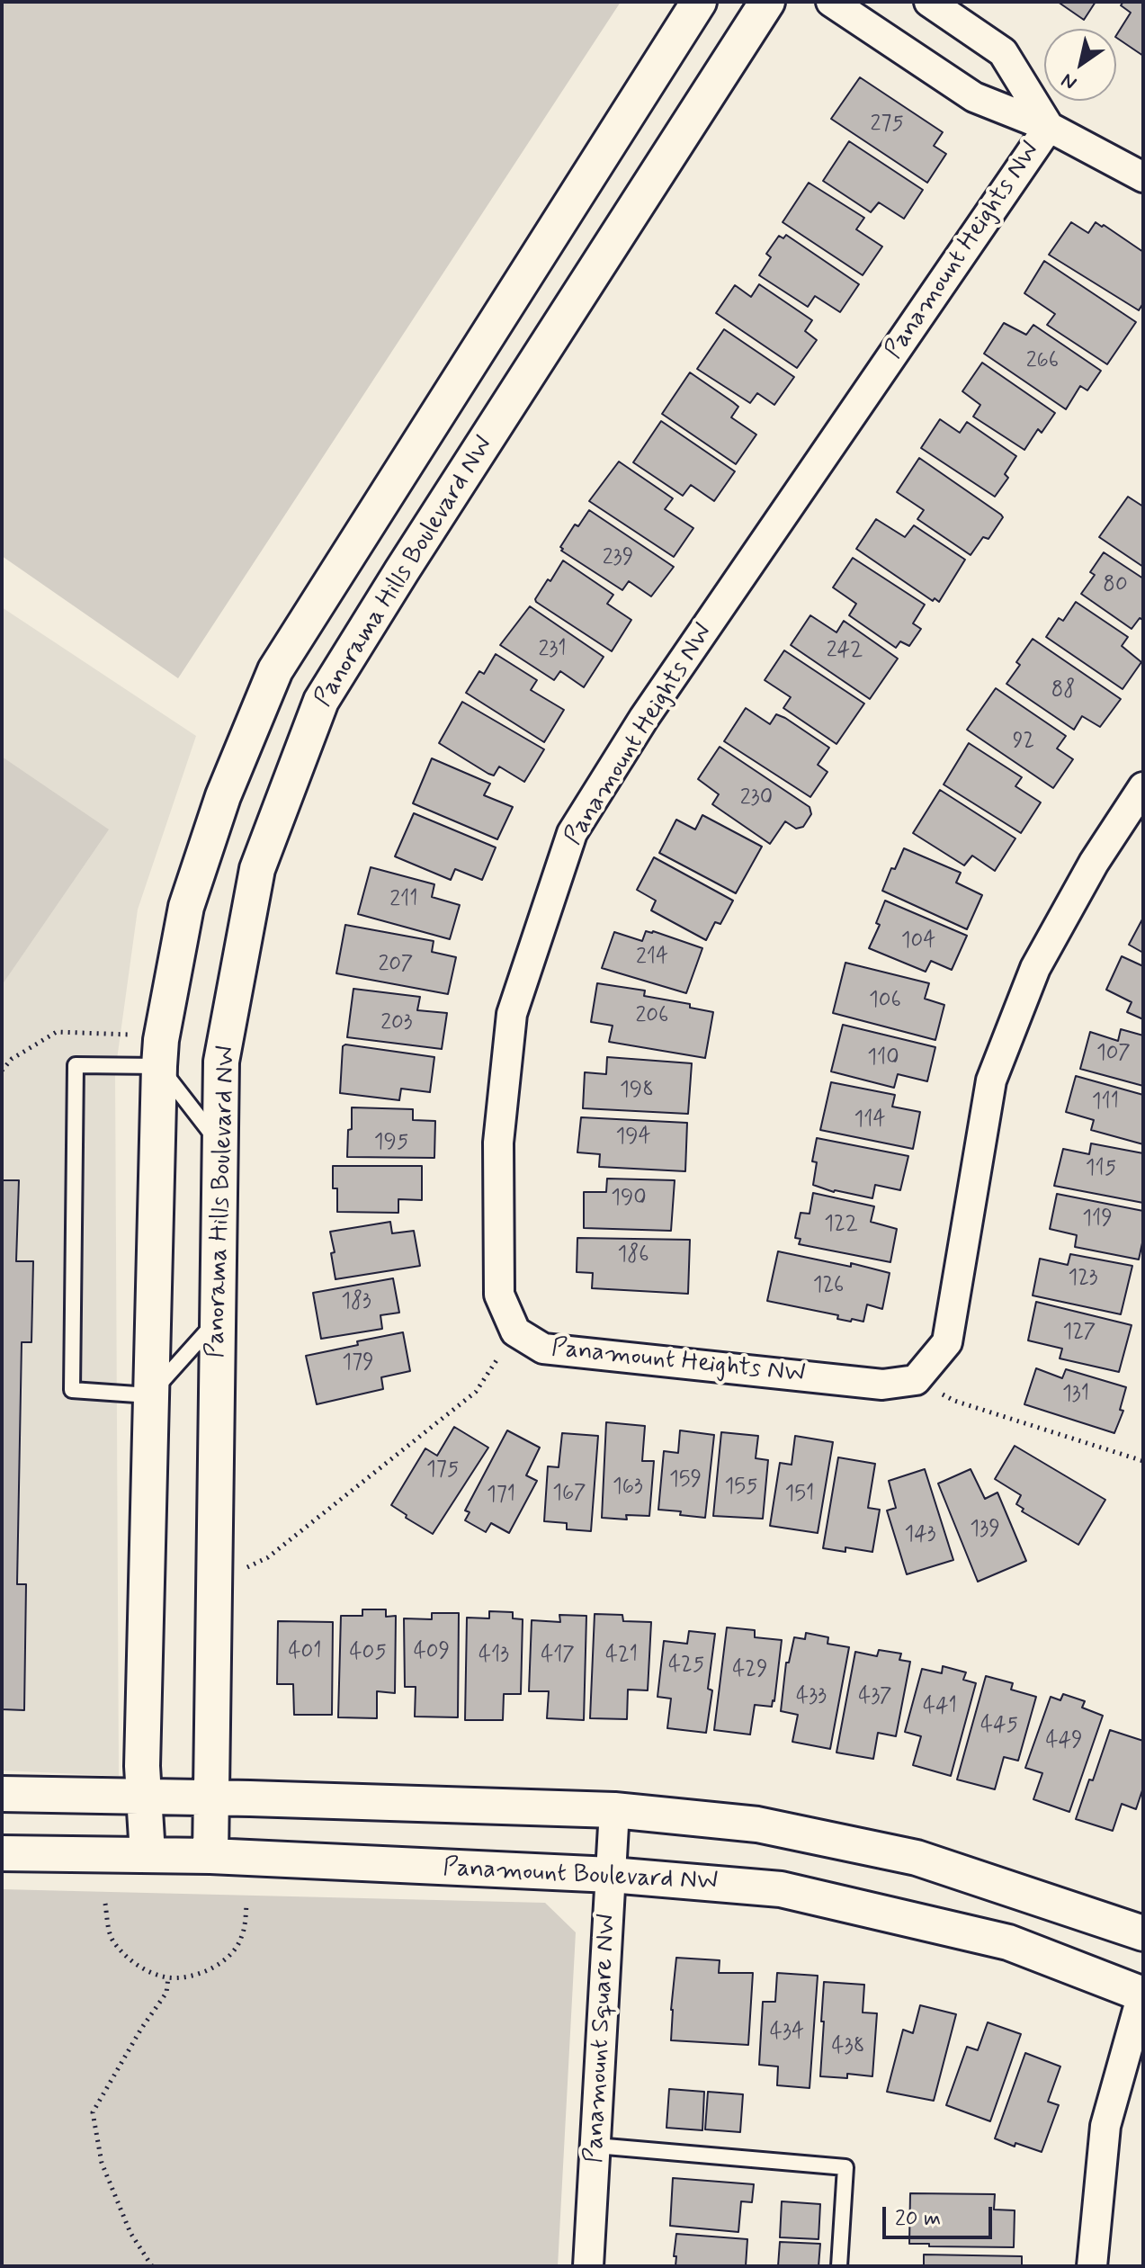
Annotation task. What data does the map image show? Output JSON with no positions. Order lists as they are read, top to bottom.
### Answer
{
  "streets": {
    "street": [
      "Panamount Heights NW",
      "Panorama Hills Boulevard NW",
      "Panamount Boulevard NW",
      "Panamount Square NW"
    ]
  },
  "crossings": [
    ["Panorama Hills Boulevard NW", "Panamount Boulevard NW"],
    ["Panamount Boulevard NW", "Panamount Square NW"]
  ],
  "house_numbers": [
    "275",
    "266",
    "239",
    "80",
    "231",
    "242",
    "88",
    "92",
    "230",
    "211",
    "104",
    "214",
    "207",
    "106",
    "206",
    "203",
    "107",
    "110",
    "198",
    "111",
    "114",
    "194",
    "195",
    "115",
    "190",
    "119",
    "122",
    "186",
    "123",
    "126",
    "183",
    "127",
    "179",
    "131",
    "175",
    "159",
    "163",
    "155",
    "167",
    "151",
    "171",
    "139",
    "143",
    "401",
    "409",
    "405",
    "413",
    "417",
    "421",
    "425",
    "429",
    "433",
    "437",
    "441",
    "445",
    "449",
    "434",
    "438"
  ],
  "scale_bar": "20 m",
  "north": "bottom left"
}
